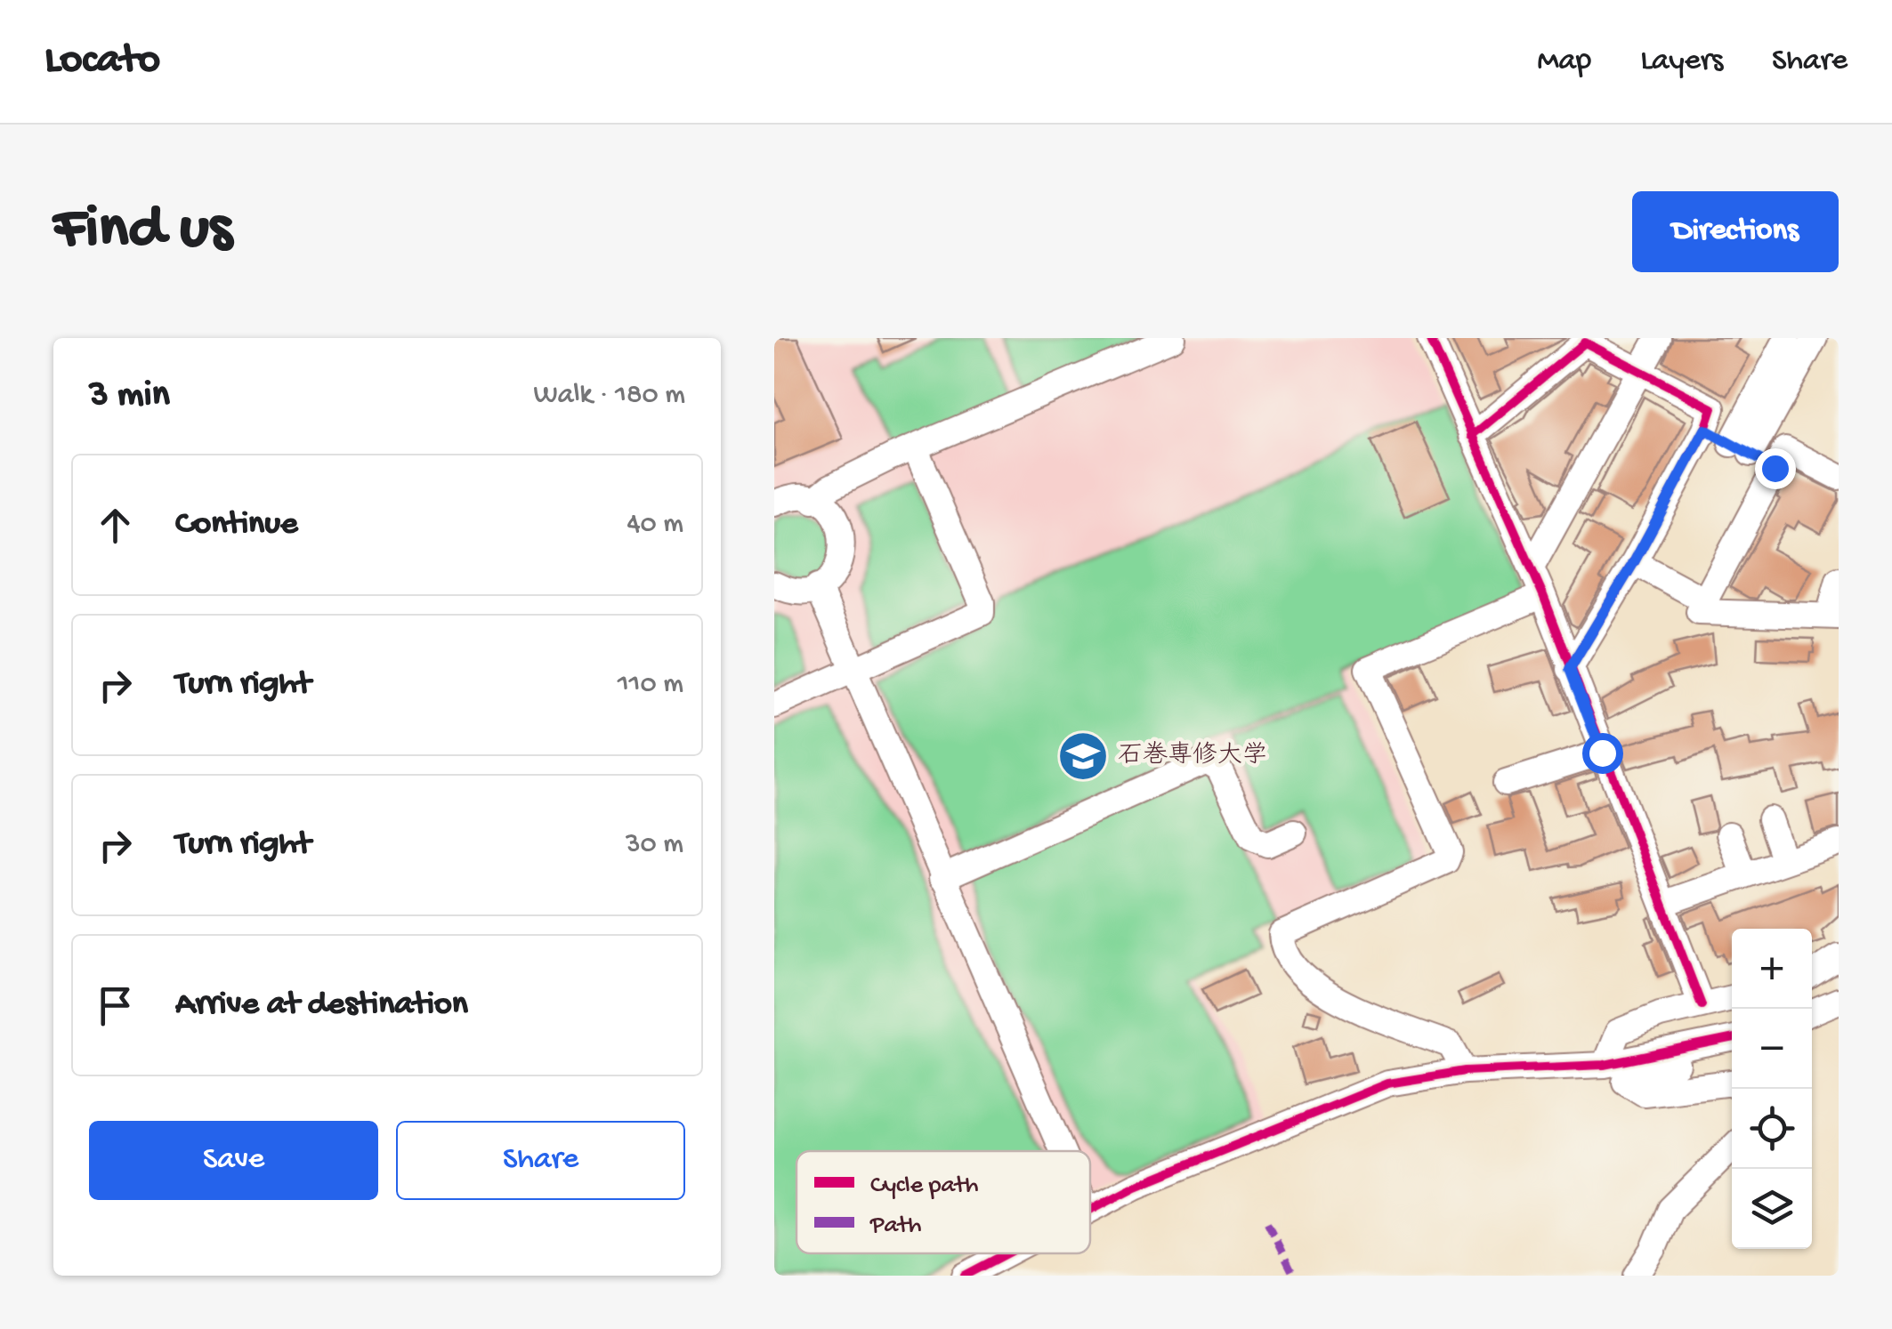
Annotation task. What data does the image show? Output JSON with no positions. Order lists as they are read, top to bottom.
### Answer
{
  "places": {
    "school or university": ["石巻専修大学"]
  },
  "legend": ["Cycle path", "Path"],
  "page": {
    "header": "Locato",
    "nav": ["Map", "Layers", "Share"],
    "buttons": [
      "Directions",
      ["Save", "Share"]
    ],
    "title": "Find us",
    "heading": ["3 min", "Walk · 180 m"],
    "list": [
      ["Continue", "40 m"],
      ["Turn right", "110 m"],
      ["Turn right", "30 m"],
      "Arrive at destination"
    ],
    "map_buttons": ["+", "−"]
  }
}
